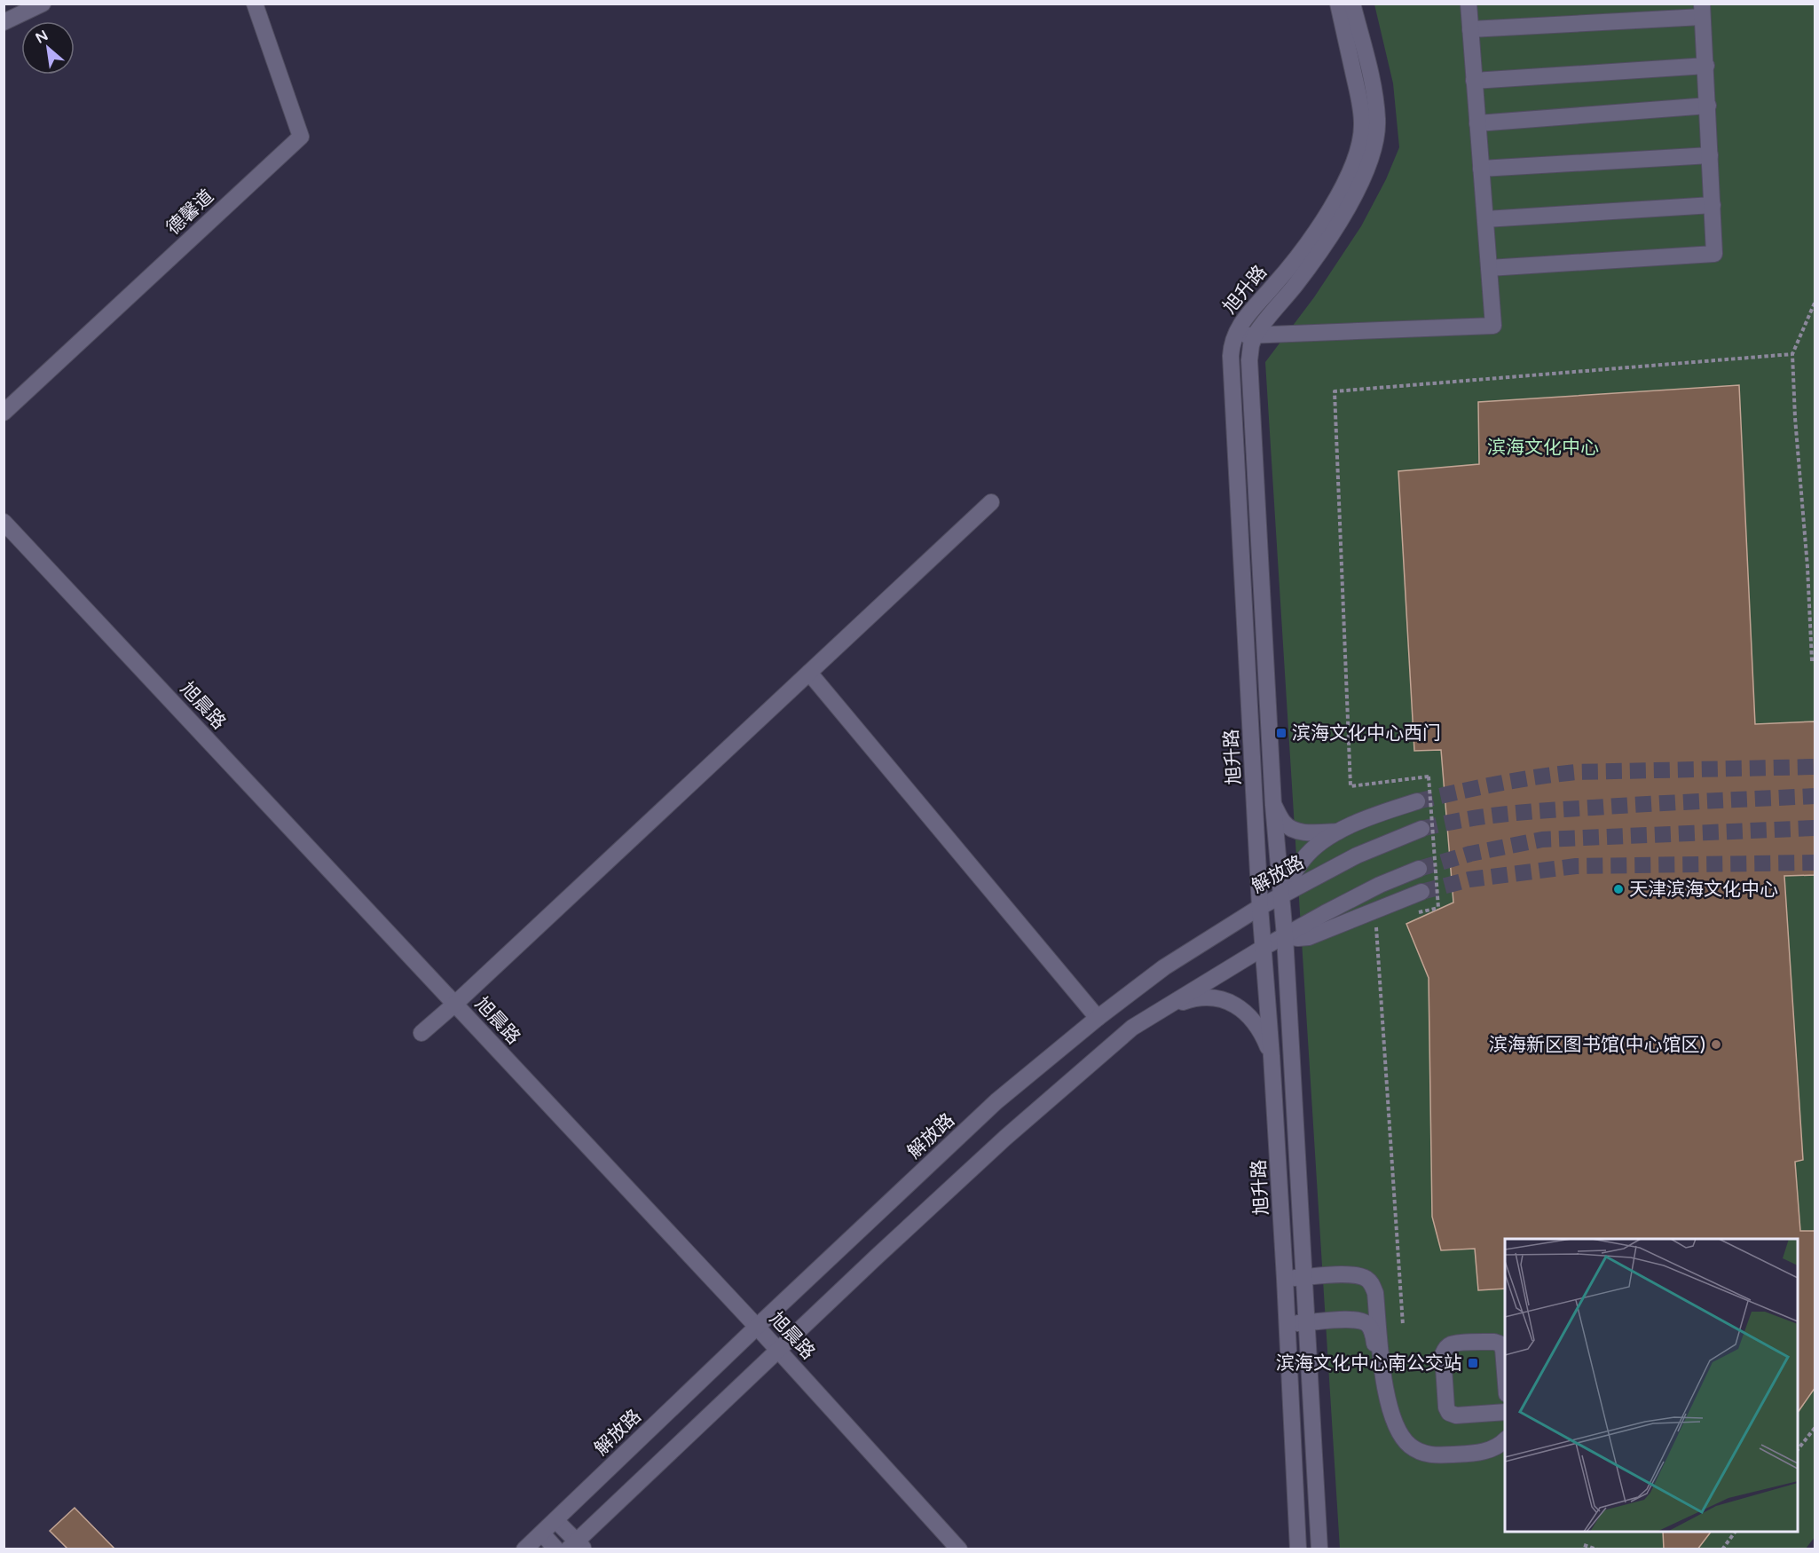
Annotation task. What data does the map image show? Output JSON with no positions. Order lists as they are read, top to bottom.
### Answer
{
  "streets": {
    "street": [
      "德馨道",
      "旭升路",
      "旭晨路",
      "解放路"
    ]
  },
  "crossings": [
    ["旭升路", "解放路"],
    ["旭晨路", "解放路"]
  ],
  "parks": ["滨海文化中心"],
  "places": {
    "transit": ["滨海文化中心西门", "滨海文化中心南公交站"],
    "other": ["天津滨海文化中心", "滨海新区图书馆(中心馆区)"]
  },
  "north": "top left"
}
